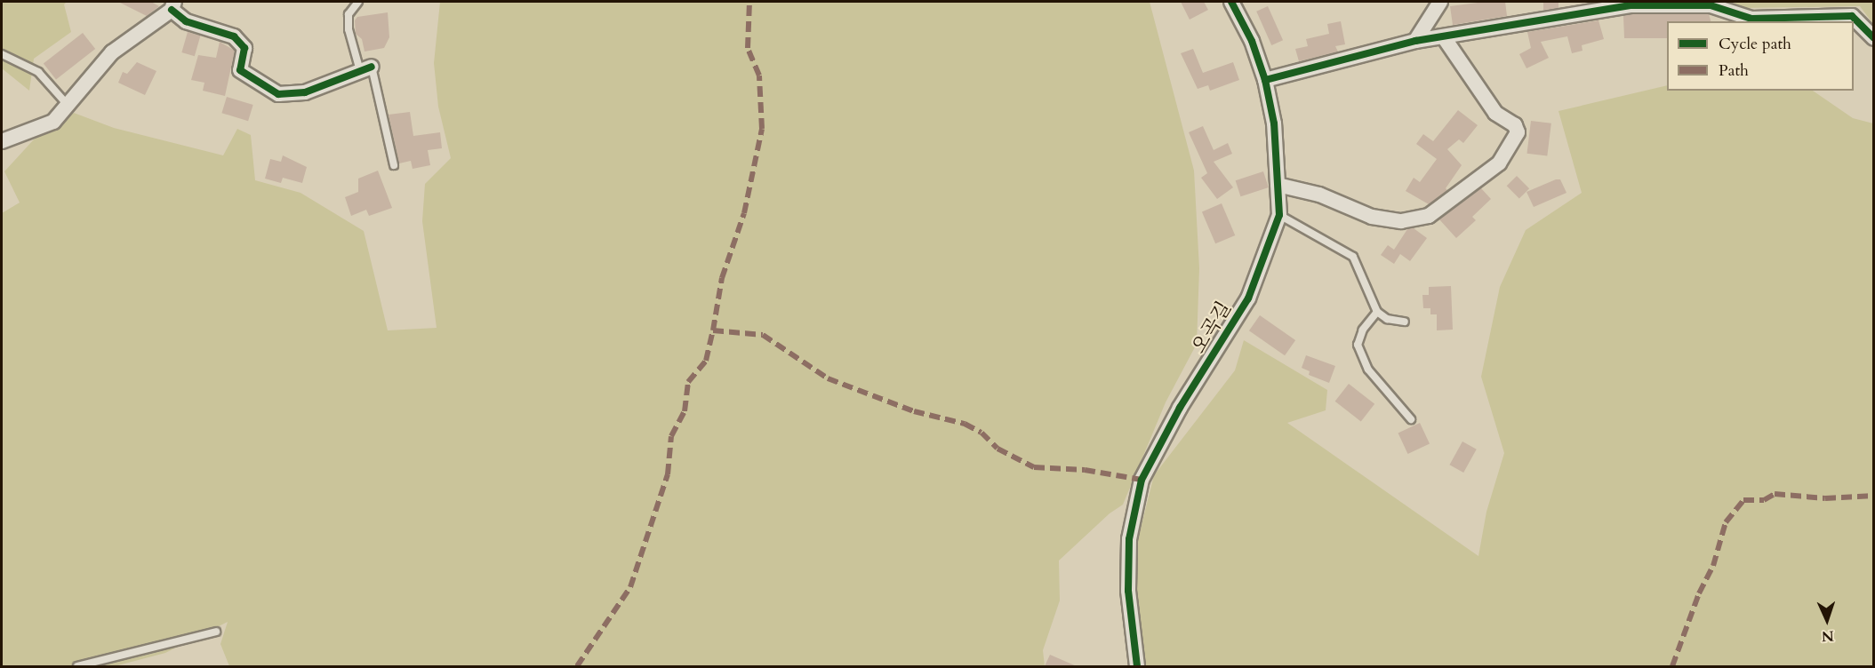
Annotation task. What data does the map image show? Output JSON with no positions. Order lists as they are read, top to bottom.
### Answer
{
  "streets": {
    "street": ["오곡길"]
  },
  "legend": ["Cycle path", "Path"],
  "north": "bottom"
}
